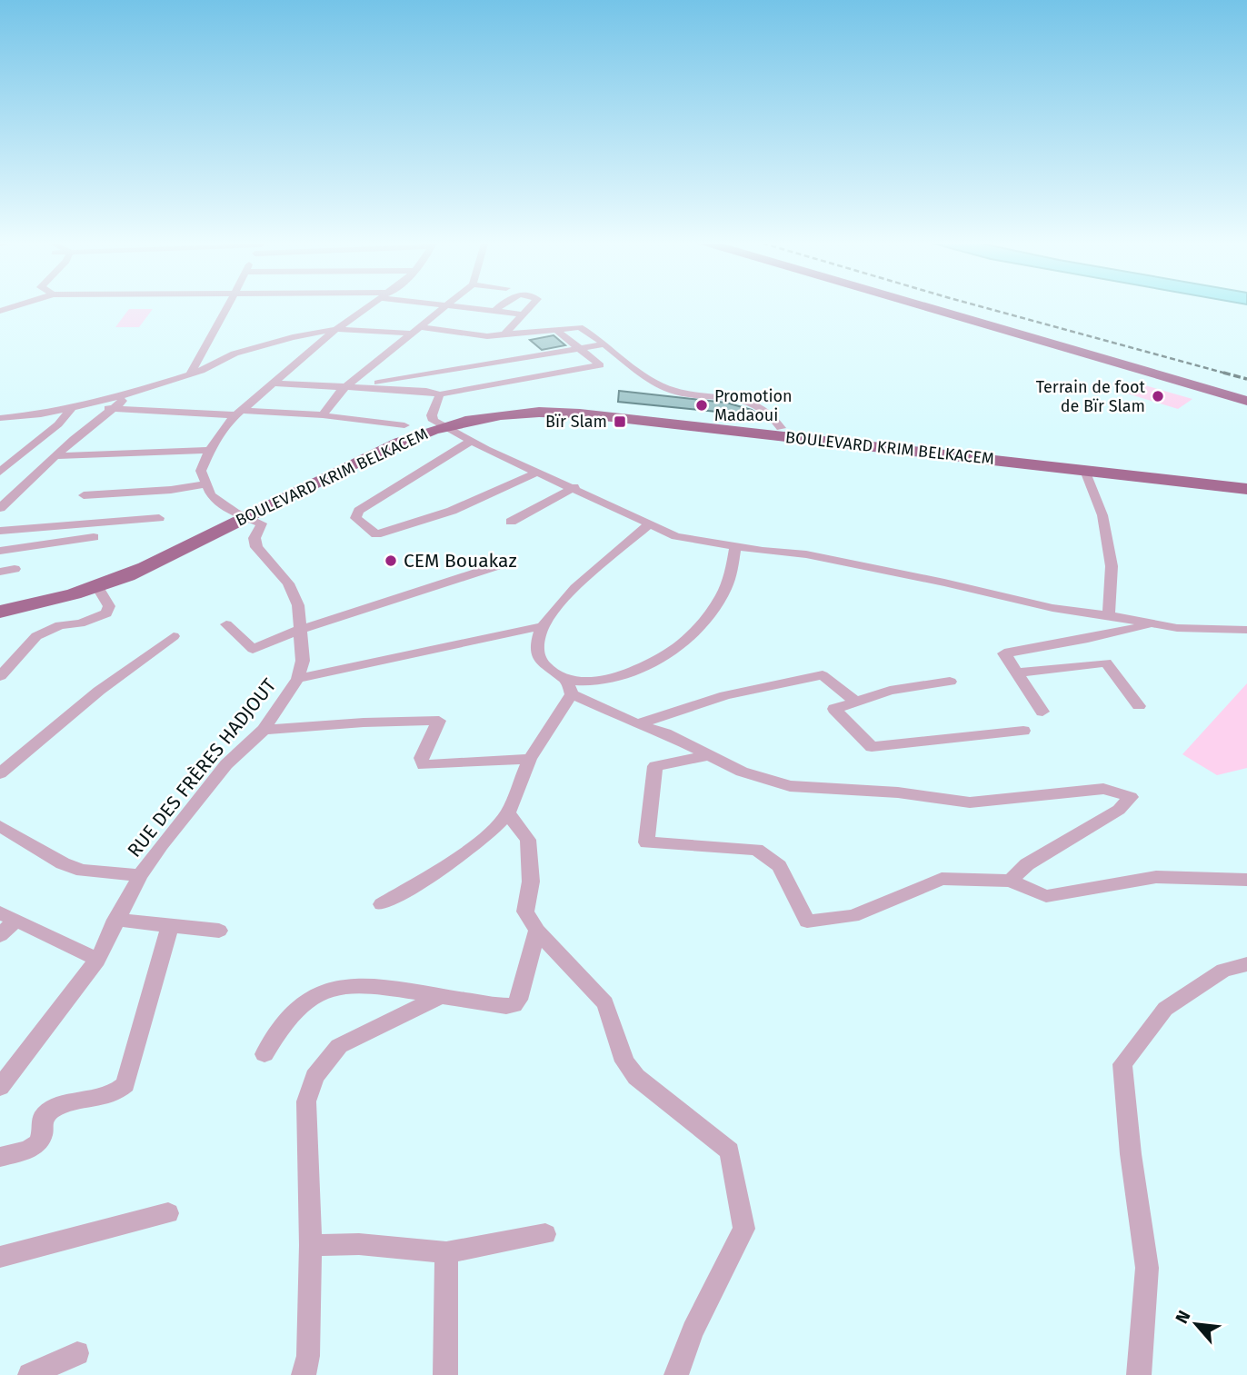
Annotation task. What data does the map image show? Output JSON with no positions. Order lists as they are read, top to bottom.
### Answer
{
  "streets": {
    "main road": ["BOULEVARD KRIM BELKACEM"],
    "street": ["RUE DES FRÈRES HADJOUT"]
  },
  "crossings": [
    ["BOULEVARD KRIM BELKACEM", "RUE DES FRÈRES HADJOUT"]
  ],
  "places": {
    "other": ["Terrain de foot de Bïr Slam", "Promotion Madaoui", "CEM Bouakaz"],
    "transit": ["Bïr Slam"]
  },
  "north": "top left"
}
